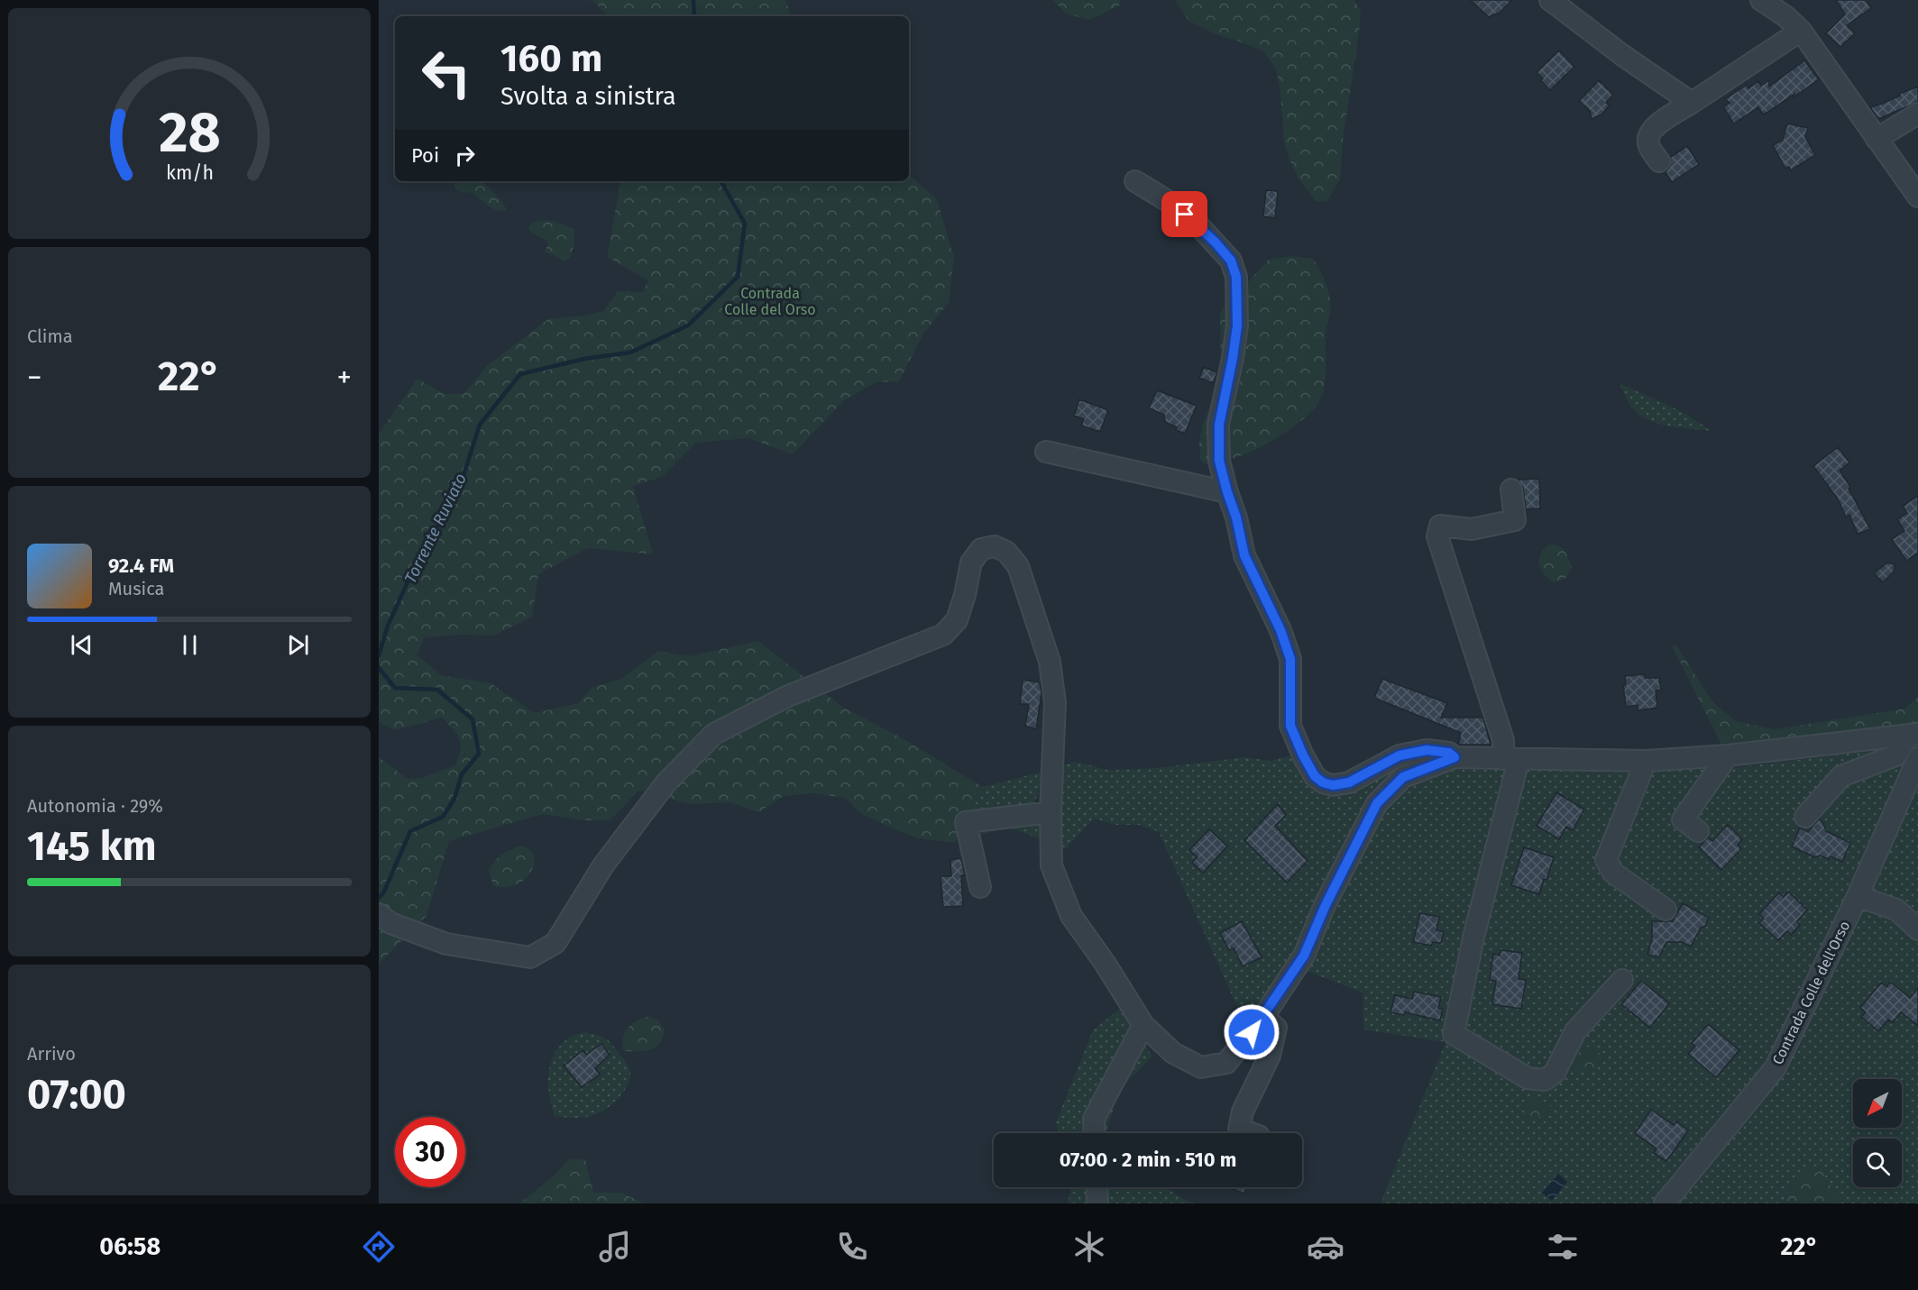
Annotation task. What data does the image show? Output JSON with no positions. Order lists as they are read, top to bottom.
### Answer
{
  "streets": {
    "street": ["Contrada Colle dell'Orso"]
  },
  "water": ["Torrente Ruviato"],
  "parks": ["Contrada Colle del Orso"],
  "north": "bottom left",
  "page": {
    "turn": ["160 m", "Svolta a sinistra"],
    "then": "Poi",
    "tile": [
      "Clima",
      ["Autonomia · 29%", "145 km"],
      ["Arrivo", "07:00"]
    ],
    "heat": ["−", "22°", "+"],
    "song": ["92.4 FM", "Musica"],
    "limit": "30",
    "trip": "07:00 · 2 min · 510 m",
    "tabs": ["06:58", "22°"],
    "gauge": ["28", "km/h"]
  }
}
